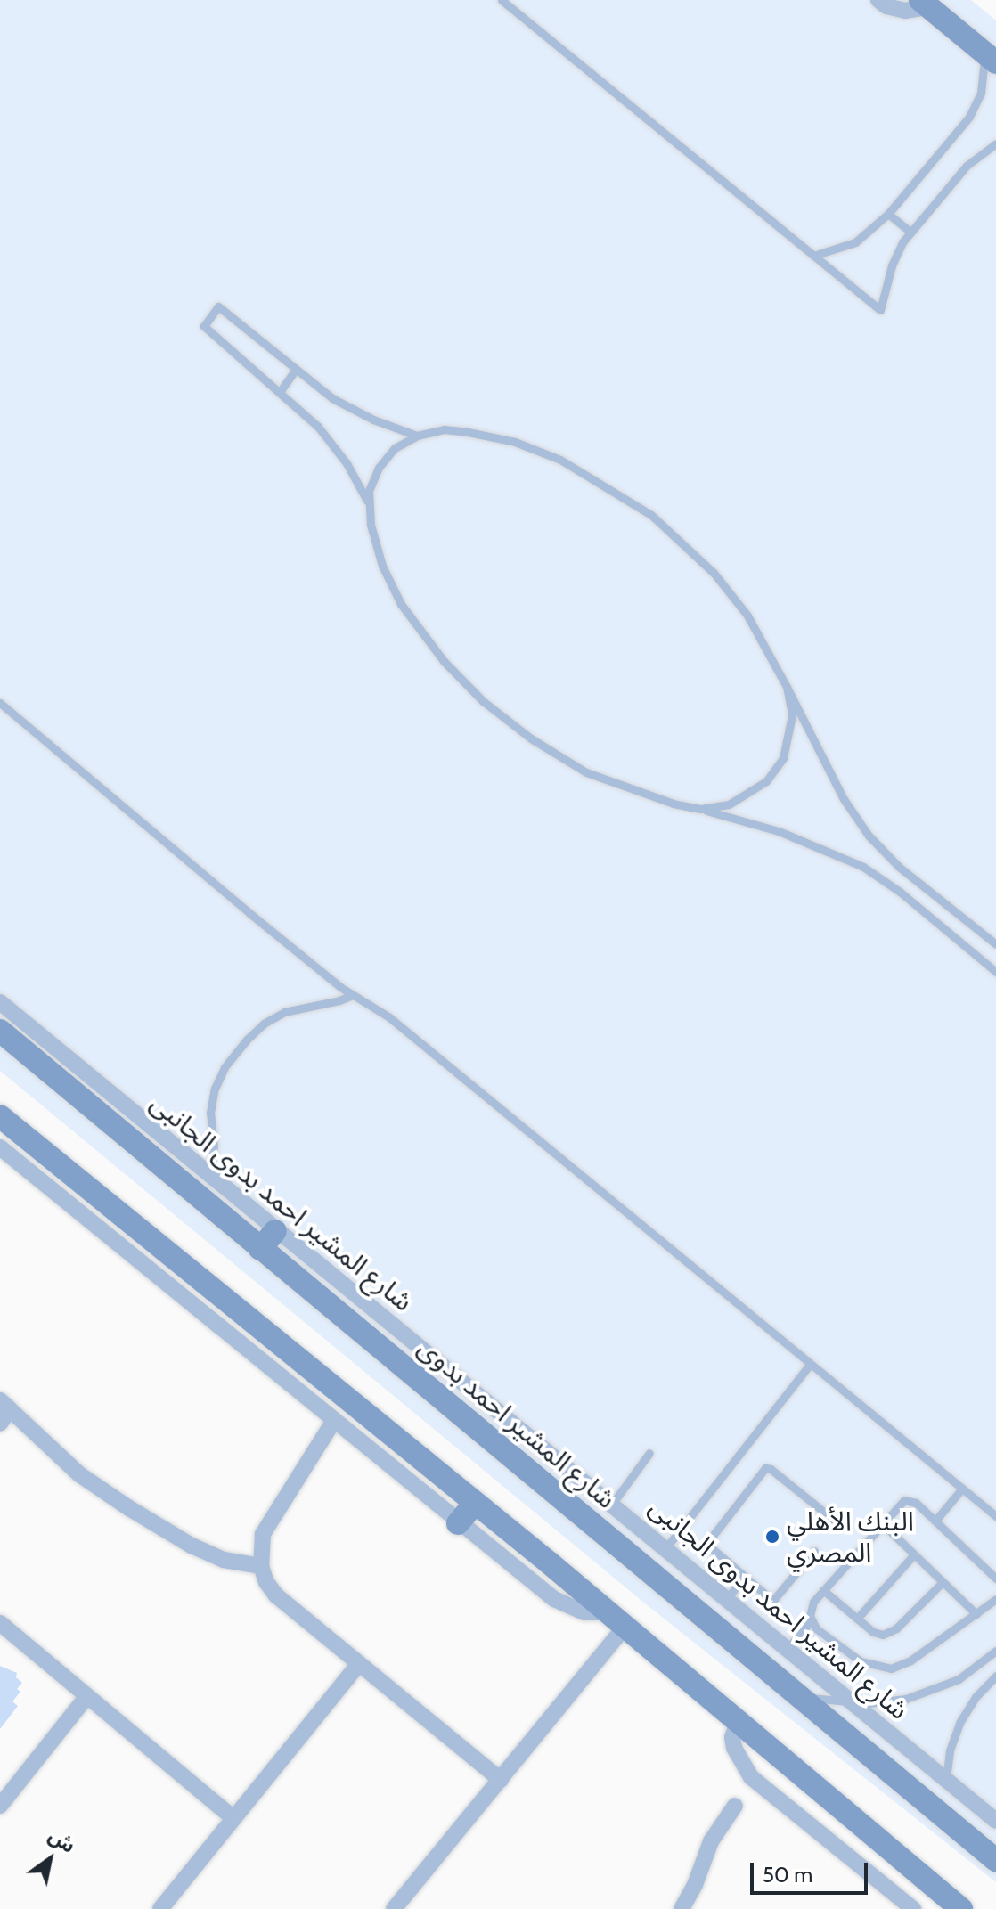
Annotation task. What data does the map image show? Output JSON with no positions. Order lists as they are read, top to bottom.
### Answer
{
  "streets": {
    "street": ["شارع المشير احمد بدوى الجانبى", "شارع المشير احمد بدوى"]
  },
  "crossings": [
    ["شارع المشير احمد بدوى الجانبى", "شارع المشير احمد بدوى"]
  ],
  "places": ["البنك الأهلي المصري"],
  "scale_bar": "50 m",
  "north": "top right"
}
